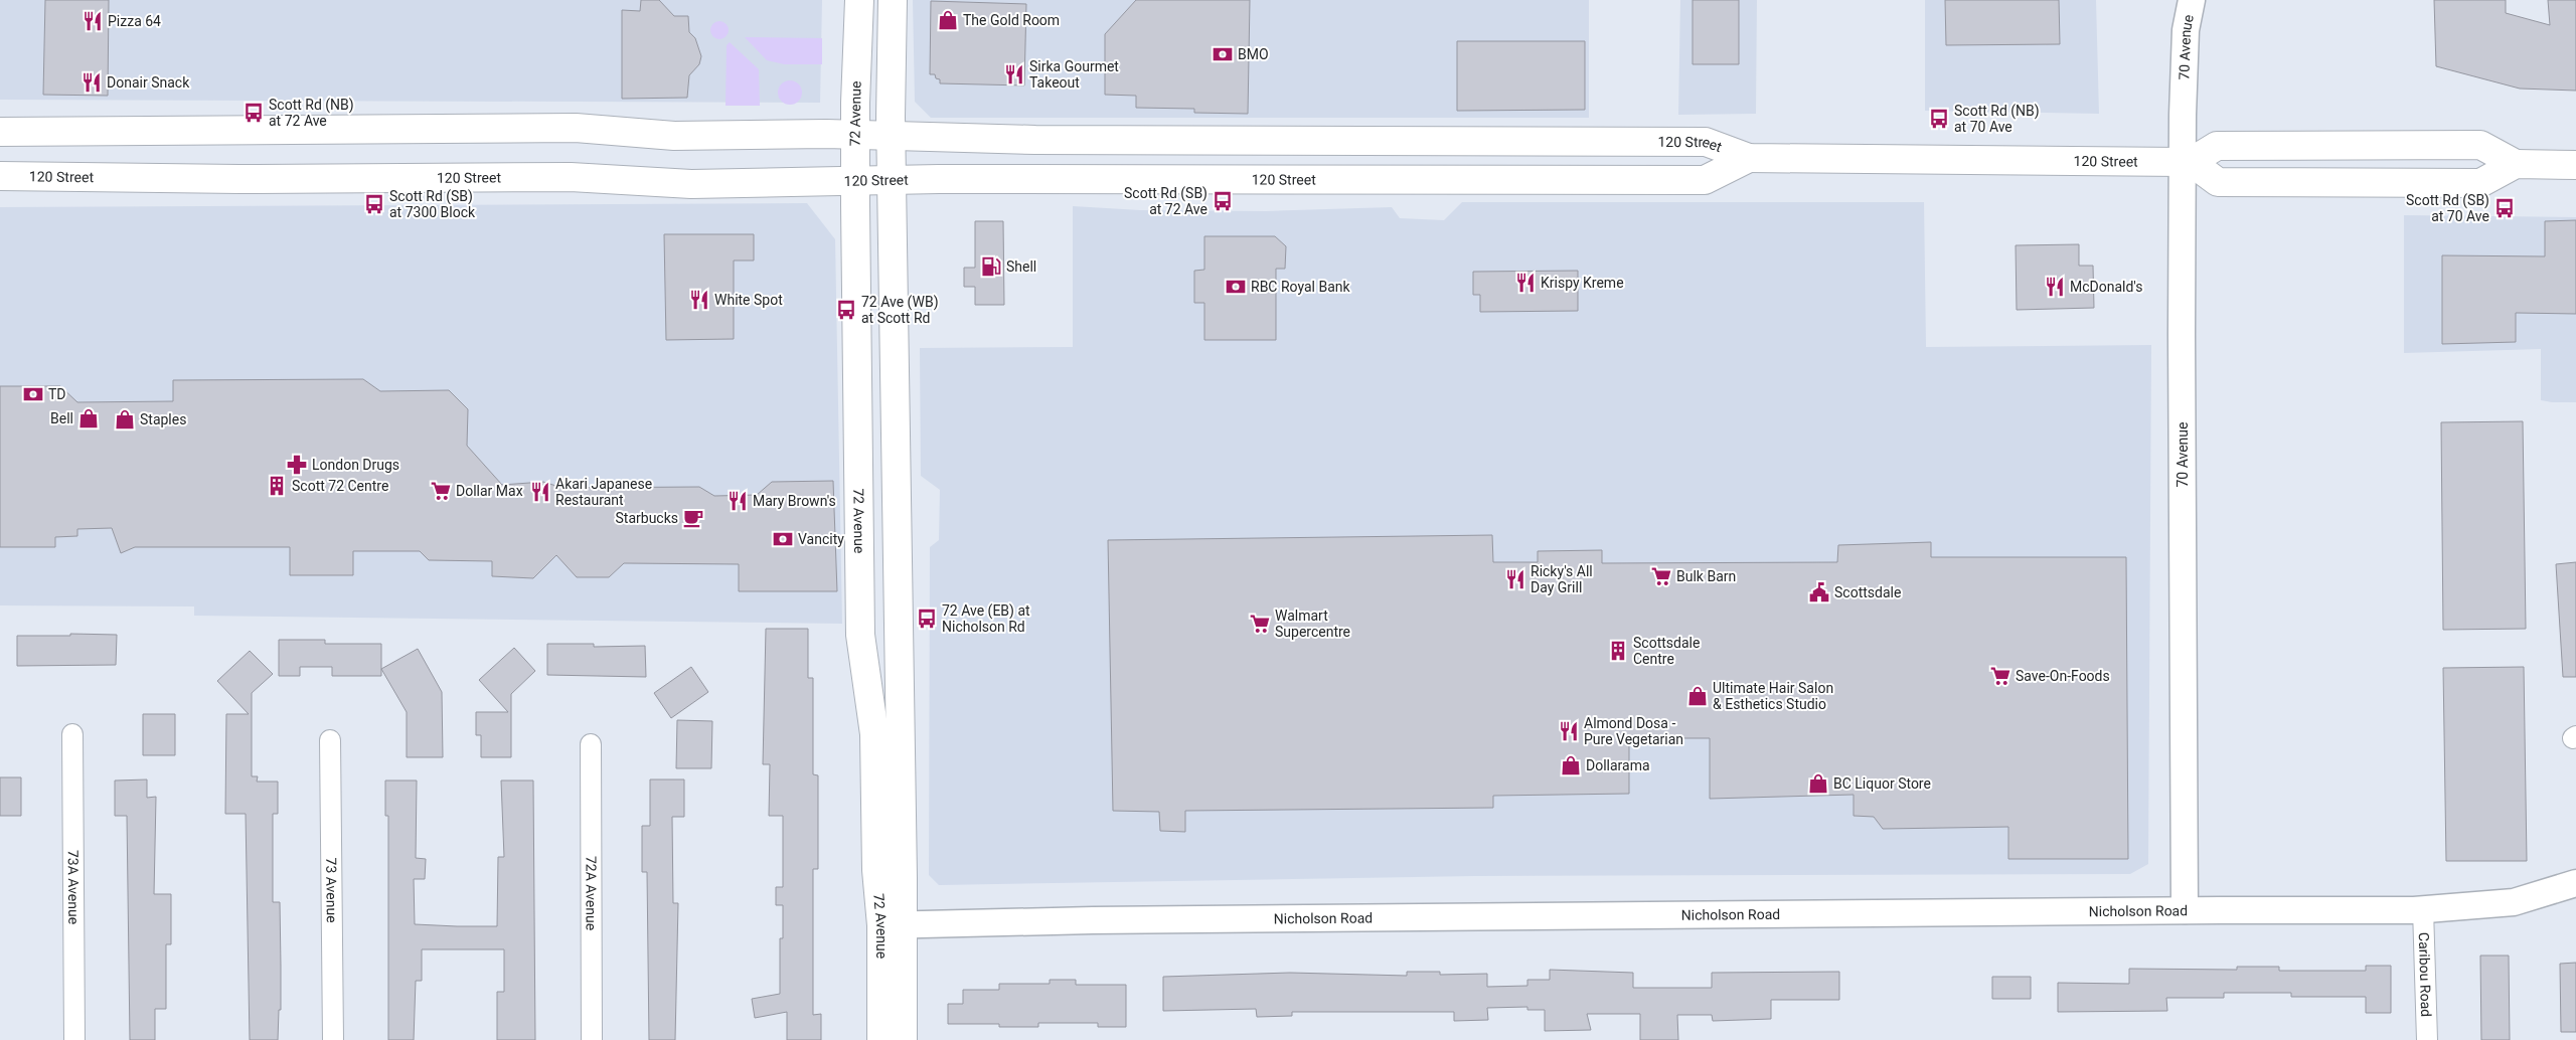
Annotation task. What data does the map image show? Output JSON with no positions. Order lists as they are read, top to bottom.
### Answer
{
  "streets": {
    "main road": ["72 Avenue", "120 Street"],
    "street": [
      "70 Avenue",
      "73A Avenue",
      "73 Avenue",
      "72A Avenue",
      "Nicholson Road",
      "Caribou Road"
    ]
  },
  "crossings": [
    ["70 Avenue", "120 Street"],
    ["70 Avenue", "Nicholson Road"],
    ["72 Avenue", "120 Street"],
    ["72 Avenue", "Nicholson Road"],
    ["Nicholson Road", "Caribou Road"]
  ],
  "places": {
    "shop": [
      "The Gold Room",
      "Bell",
      "Staples",
      "Ultimate Hair Salon & Esthetics Studio",
      "Dollarama",
      "BC Liquor Store"
    ],
    "restaurant": [
      "Pizza 64",
      "Sirka Gourmet Takeout",
      "Donair Snack",
      "Krispy Kreme",
      "McDonald's",
      "White Spot",
      "Akari Japanese Restaurant",
      "Mary Brown's",
      "Ricky's All Day Grill",
      "Almond Dosa - Pure Vegetarian"
    ],
    "bank": [
      "BMO",
      "RBC Royal Bank",
      "TD",
      "Vancity"
    ],
    "bus stop": [
      "Scott Rd (NB) at 72 Ave",
      "Scott Rd (NB) at 70 Ave",
      "Scott Rd (SB) at 72 Ave",
      "Scott Rd (SB) at 7300 Block",
      "Scott Rd (SB) at 70 Ave",
      "72 Ave (WB) at Scott Rd",
      "72 Ave (EB) at Nicholson Rd"
    ],
    "fuel station": ["Shell"],
    "pharmacy": ["London Drugs"],
    "building": ["Scott 72 Centre", "Scottsdale Centre"],
    "supermarket": [
      "Dollar Max",
      "Bulk Barn",
      "Walmart Supercentre",
      "Save-On-Foods"
    ],
    "cafe": ["Starbucks"],
    "public building": ["Scottsdale"]
  }
}
